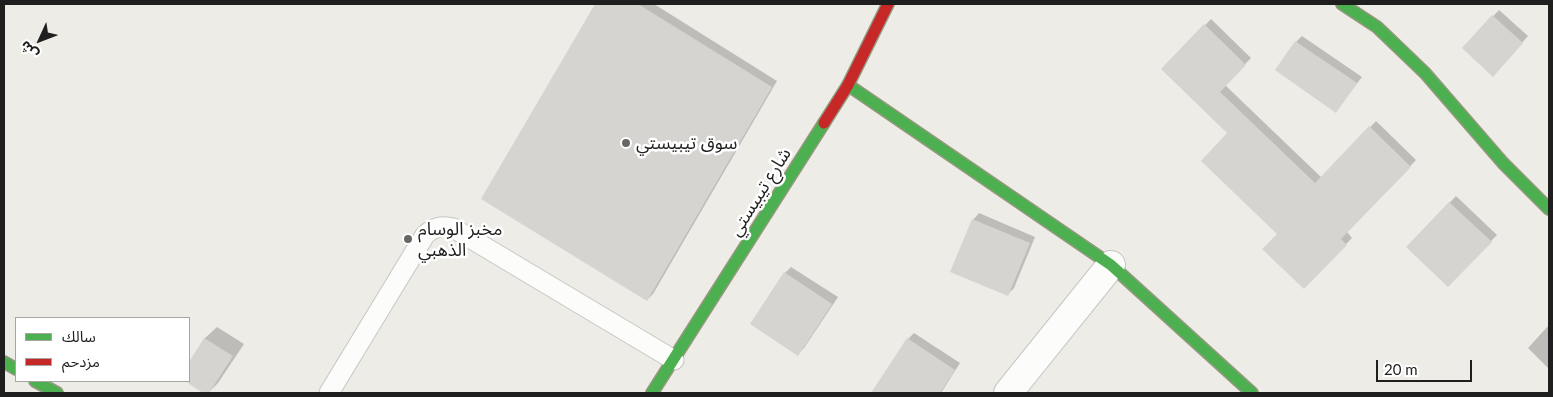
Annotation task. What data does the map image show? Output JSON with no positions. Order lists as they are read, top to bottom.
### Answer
{
  "streets": {
    "street": ["شارع تيبيستي"]
  },
  "places": ["سوق تيبيستي", "مخبز الوسام الذهبي"],
  "legend": ["سالك", "مزدحم"],
  "scale_bar": "20 m",
  "north": "bottom left"
}
